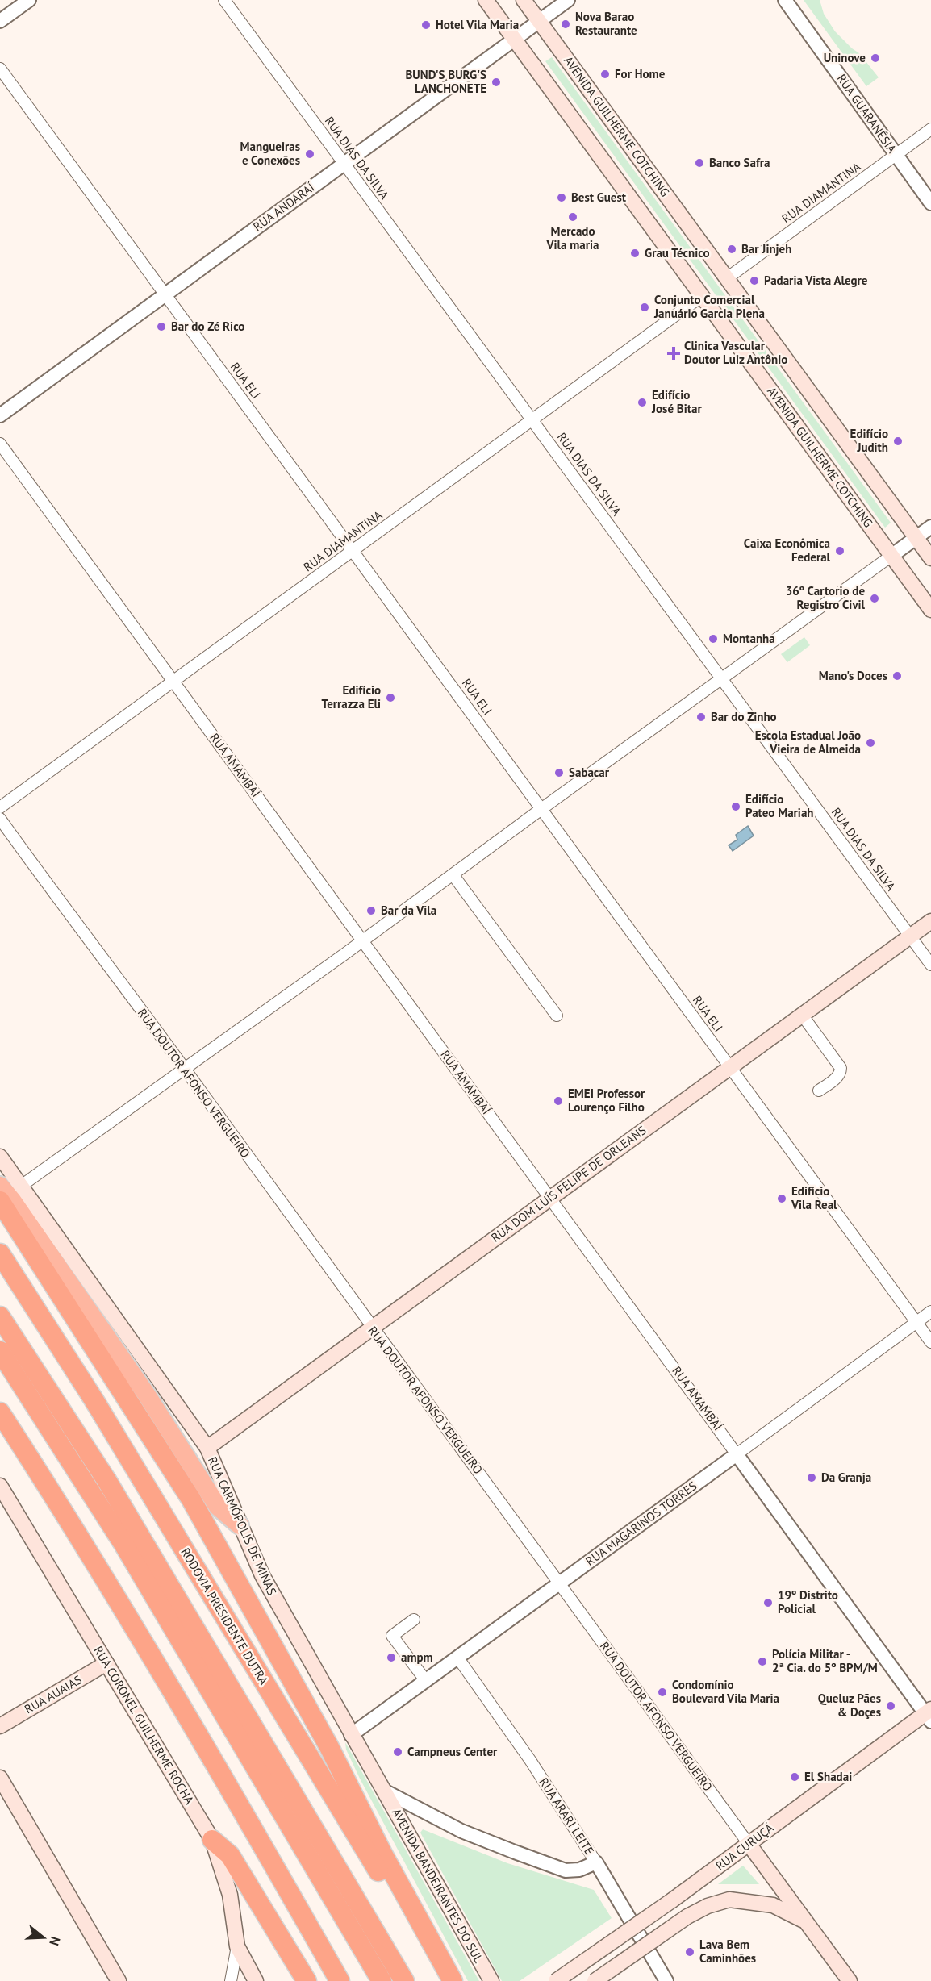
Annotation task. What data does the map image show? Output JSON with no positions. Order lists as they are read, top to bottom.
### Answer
{
  "streets": {
    "highway": ["RODOVIA PRESIDENTE DUTRA"],
    "main road": [
      "AVENIDA GUILHERME COTCHING",
      "RUA DOUTOR AFONSO VERGUEIRO",
      "RUA DOM LUÍS FELIPE DE ORLEANS",
      "RUA CARMÓPOLIS DE MINAS",
      "RUA AUAIAS",
      "RUA CORONEL GUILHERME ROCHA",
      "RUA CURUÇÁ",
      "AVENIDA BANDEIRANTES DO SUL"
    ],
    "street": [
      "RUA GUARANÉSIA",
      "RUA DIAS DA SILVA",
      "RUA DIAMANTINA",
      "RUA ANDARAÍ",
      "RUA ELI",
      "RUA AMAMBAÍ",
      "RUA MAGARINOS TORRES",
      "RUA ARARI LEITE"
    ]
  },
  "crossings": [
    ["RUA GUARANÉSIA", "RUA DIAMANTINA"],
    ["AVENIDA GUILHERME COTCHING", "RUA DIAMANTINA"],
    ["AVENIDA GUILHERME COTCHING", "RUA ANDARAÍ"],
    ["RUA DIAS DA SILVA", "RUA DIAMANTINA"],
    ["RUA DIAS DA SILVA", "RUA ANDARAÍ"],
    ["RUA DIAS DA SILVA", "RUA DOM LUÍS FELIPE DE ORLEANS"],
    ["RUA DIAMANTINA", "RUA ELI"],
    ["RUA DIAMANTINA", "RUA AMAMBAÍ"],
    ["RUA ANDARAÍ", "RUA ELI"],
    ["RUA ELI", "RUA DOM LUÍS FELIPE DE ORLEANS"],
    ["RUA ELI", "RUA MAGARINOS TORRES"],
    ["RUA AMAMBAÍ", "RUA DOM LUÍS FELIPE DE ORLEANS"],
    ["RUA AMAMBAÍ", "RUA MAGARINOS TORRES"],
    ["RUA AMAMBAÍ", "RUA CURUÇÁ"],
    ["RUA DOUTOR AFONSO VERGUEIRO", "RUA DOM LUÍS FELIPE DE ORLEANS"],
    ["RUA DOUTOR AFONSO VERGUEIRO", "RUA MAGARINOS TORRES"],
    ["RUA DOUTOR AFONSO VERGUEIRO", "RUA CURUÇÁ"],
    ["RUA DOM LUÍS FELIPE DE ORLEANS", "RUA CARMÓPOLIS DE MINAS"],
    ["RUA MAGARINOS TORRES", "RUA CARMÓPOLIS DE MINAS"],
    ["RUA MAGARINOS TORRES", "RUA ARARI LEITE"],
    ["RUA CARMÓPOLIS DE MINAS", "AVENIDA BANDEIRANTES DO SUL"],
    ["RUA AUAIAS", "RUA CORONEL GUILHERME ROCHA"]
  ],
  "places": {
    "other": [
      "Nova Barao Restaurante",
      "Hotel Vila Maria",
      "Uninove",
      "For Home",
      "BUND'S BURG'S LANCHONETE",
      "Mangueiras e Conexões",
      "Banco Safra",
      "Best Guest",
      "Mercado Vila maria",
      "Bar Jinjeh",
      "Grau Técnico",
      "Padaria Vista Alegre",
      "Conjunto Comercial Januário Garcia Plena",
      "Bar do Zé Rico",
      "Edifício José Bitar",
      "Edifício Judith",
      "Caixa Econômica Federal",
      "36º Cartorio de Registro Civil",
      "Montanha",
      "Mano's Doces",
      "Edifício Terrazza Eli",
      "Bar do Zinho",
      "Escola Estadual João Vieira de Almeida",
      "Sabacar",
      "Edifício Pateo Mariah",
      "Bar da Vila",
      "EMEI Professor Lourenço Filho",
      "Edifício Vila Real",
      "Da Granja",
      "19º Distrito Policial",
      "ampm",
      "Polícia Militar - 2ª Cia. do 5º BPM/M",
      "Condomínio Boulevard Vila Maria",
      "Queluz Pães & Doçes",
      "Campneus Center",
      "El Shadai",
      "Lava Bem Caminhões"
    ],
    "health": ["Clinica Vascular Doutor Luiz Antônio"]
  },
  "north": "right"
}
